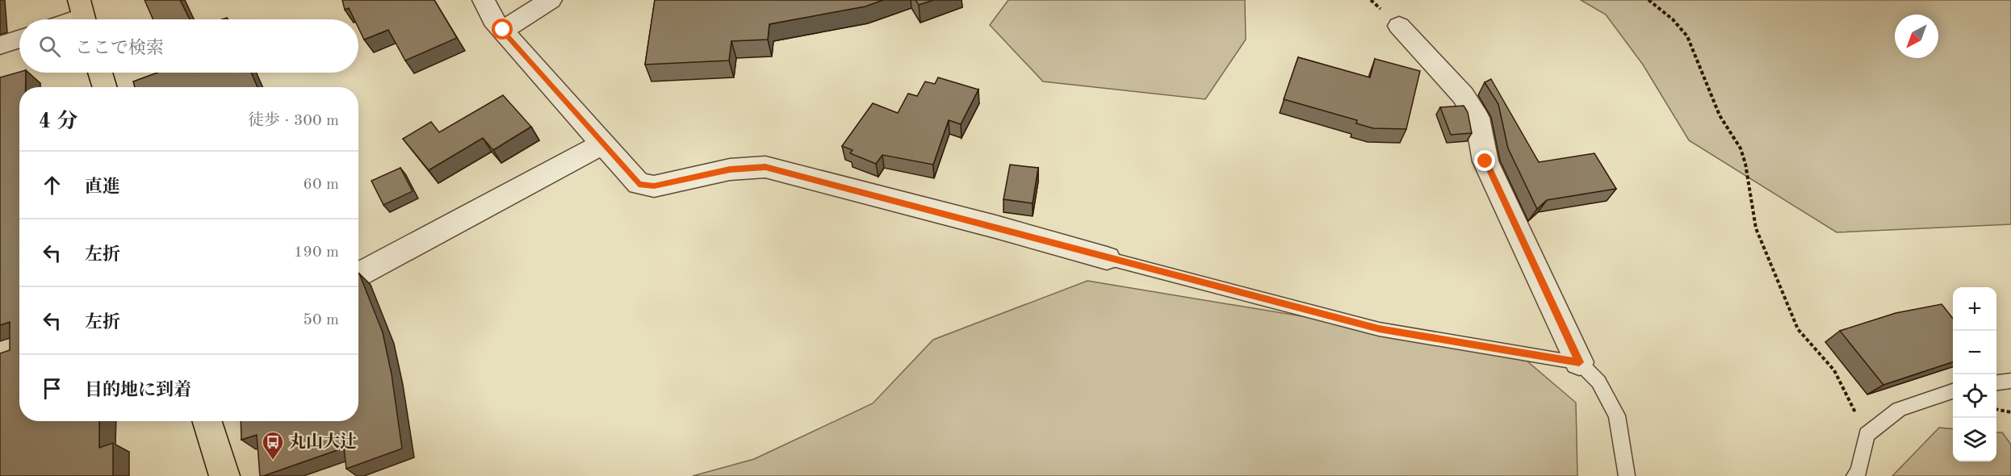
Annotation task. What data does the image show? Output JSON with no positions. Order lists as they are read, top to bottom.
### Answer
{
  "places": {
    "bus stop": ["丸山大辻"]
  },
  "north": "bottom left",
  "page": {
    "search": "ここで検索",
    "heading": ["4 分", "徒歩 · 300 m"],
    "list": [
      ["直進", "60 m"],
      ["左折", "190 m"],
      ["左折", "50 m"],
      "目的地に到着"
    ],
    "map_buttons": ["+", "−"]
  }
}
